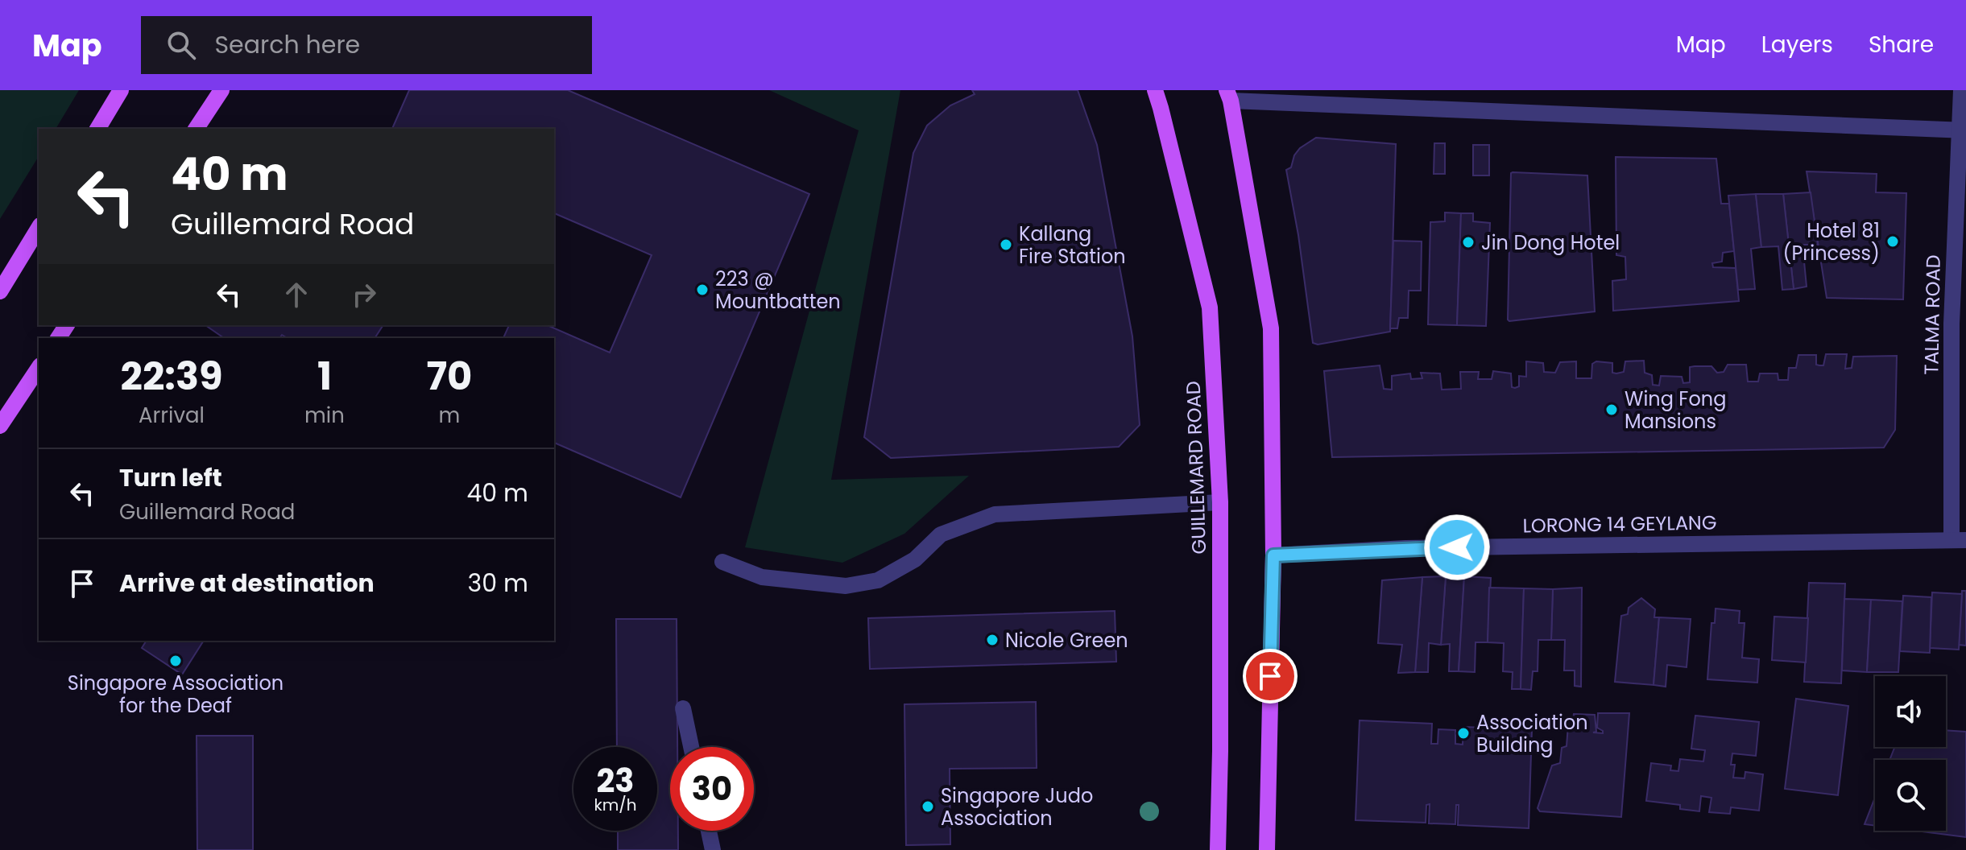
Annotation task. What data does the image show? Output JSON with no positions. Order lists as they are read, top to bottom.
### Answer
{
  "streets": {
    "main road": ["GUILLEMARD ROAD"],
    "street": ["TALMA ROAD", "LORONG 14 GEYLANG"]
  },
  "crossings": [
    ["TALMA ROAD", "LORONG 14 GEYLANG"]
  ],
  "places": [
    "Hotel 81 (Princess)",
    "Jin Dong Hotel",
    "Kallang Fire Station",
    "223 @ Mountbatten",
    "Wing Fong Mansions",
    "Nicole Green",
    "Singapore Association for the Deaf",
    "Association Building",
    "Singapore Judo Association"
  ],
  "page": {
    "header": "Map",
    "search": "Search here",
    "nav": ["Map", "Layers", "Share"],
    "turn": ["40 m", "Guillemard Road"],
    "eta": [
      "22:39",
      "Arrival",
      "1",
      "min",
      "70",
      "m"
    ],
    "list": [
      {
        "name": "Turn left",
        "note": "Guillemard Road",
        "value": "40 m"
      },
      {
        "name": "Arrive at destination",
        "value": "30 m"
      }
    ],
    "speed": "23 km/h",
    "limit": "30"
  }
}
